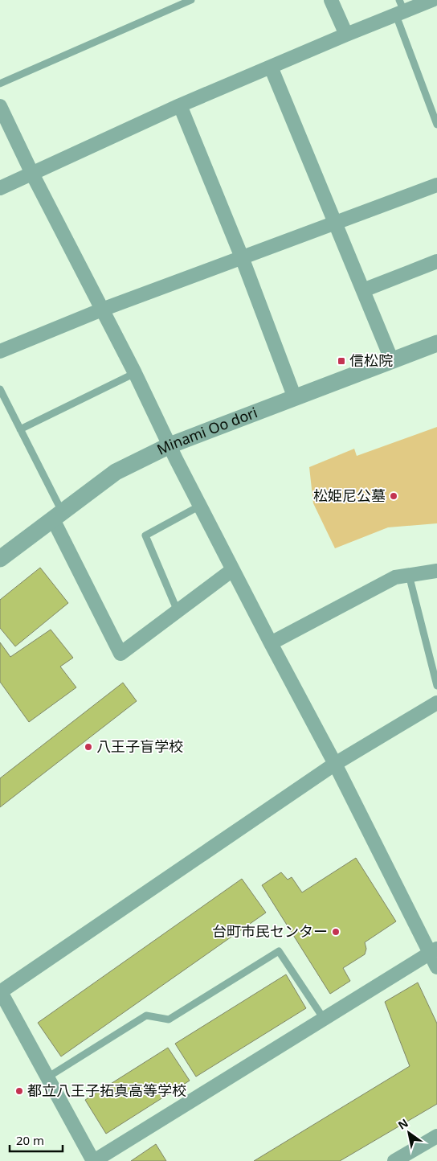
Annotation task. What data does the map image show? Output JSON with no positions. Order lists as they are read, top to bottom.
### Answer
{
  "streets": {
    "street": ["Minami Oo dori"]
  },
  "places": {
    "transit": ["信松院"],
    "other": [
      "松姫尼公墓",
      "八王子盲学校",
      "台町市民センター",
      "都立八王子拓真高等学校"
    ]
  },
  "scale_bar": "20 m",
  "north": "top left"
}
